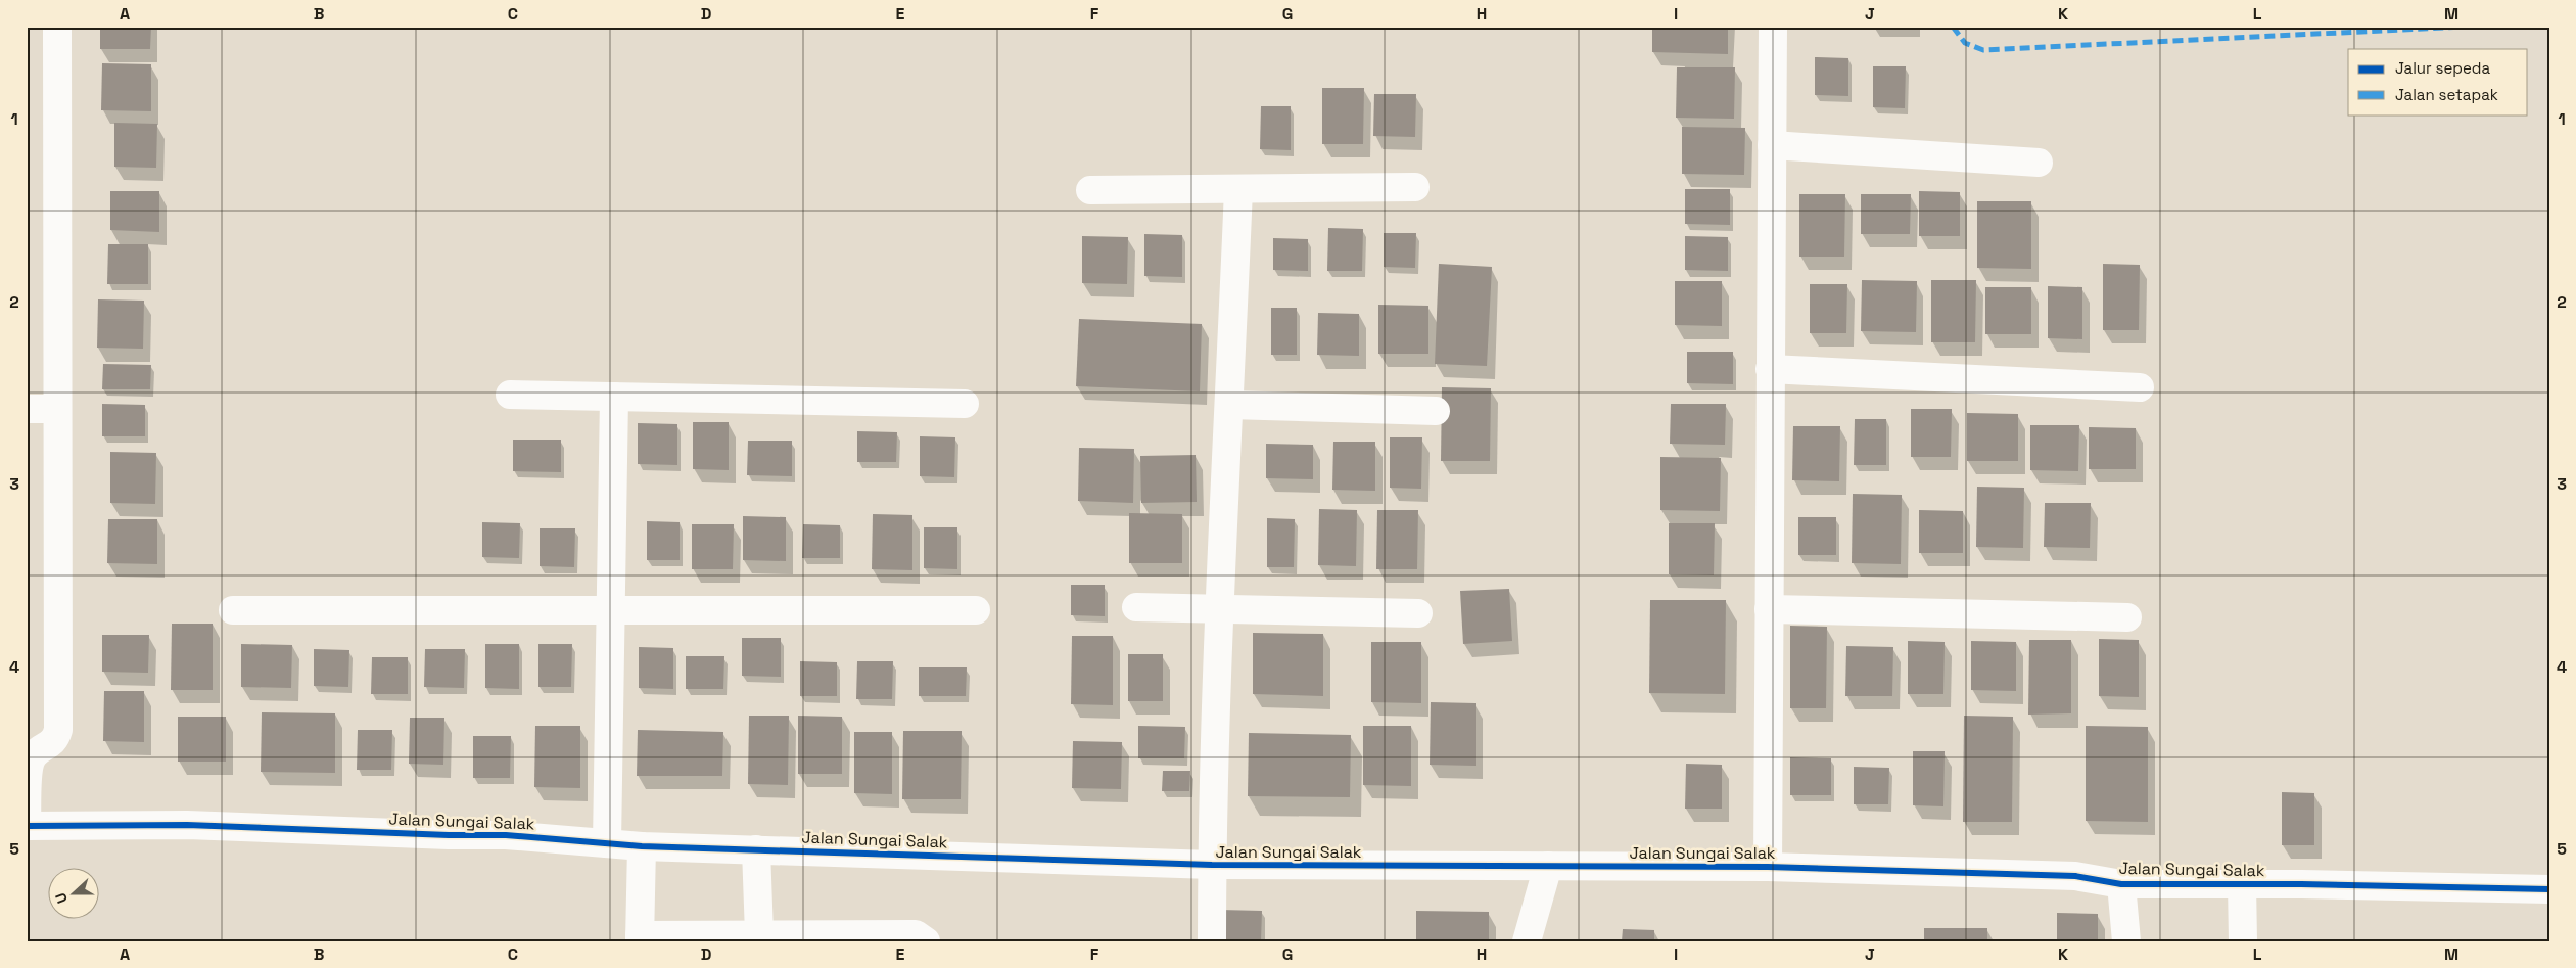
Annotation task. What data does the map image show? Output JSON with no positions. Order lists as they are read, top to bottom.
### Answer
{
  "streets": {
    "street": ["Jalan Sungai Salak"]
  },
  "legend": ["Jalur sepeda", "Jalan setapak"],
  "north": "left",
  "grid": {
    "columns": [
      "A",
      "B",
      "C",
      "D",
      "E",
      "F",
      "G",
      "H",
      "I",
      "J",
      "K",
      "L",
      "M"
    ],
    "rows": [
      "1",
      "2",
      "3",
      "4",
      "5"
    ]
  }
}
